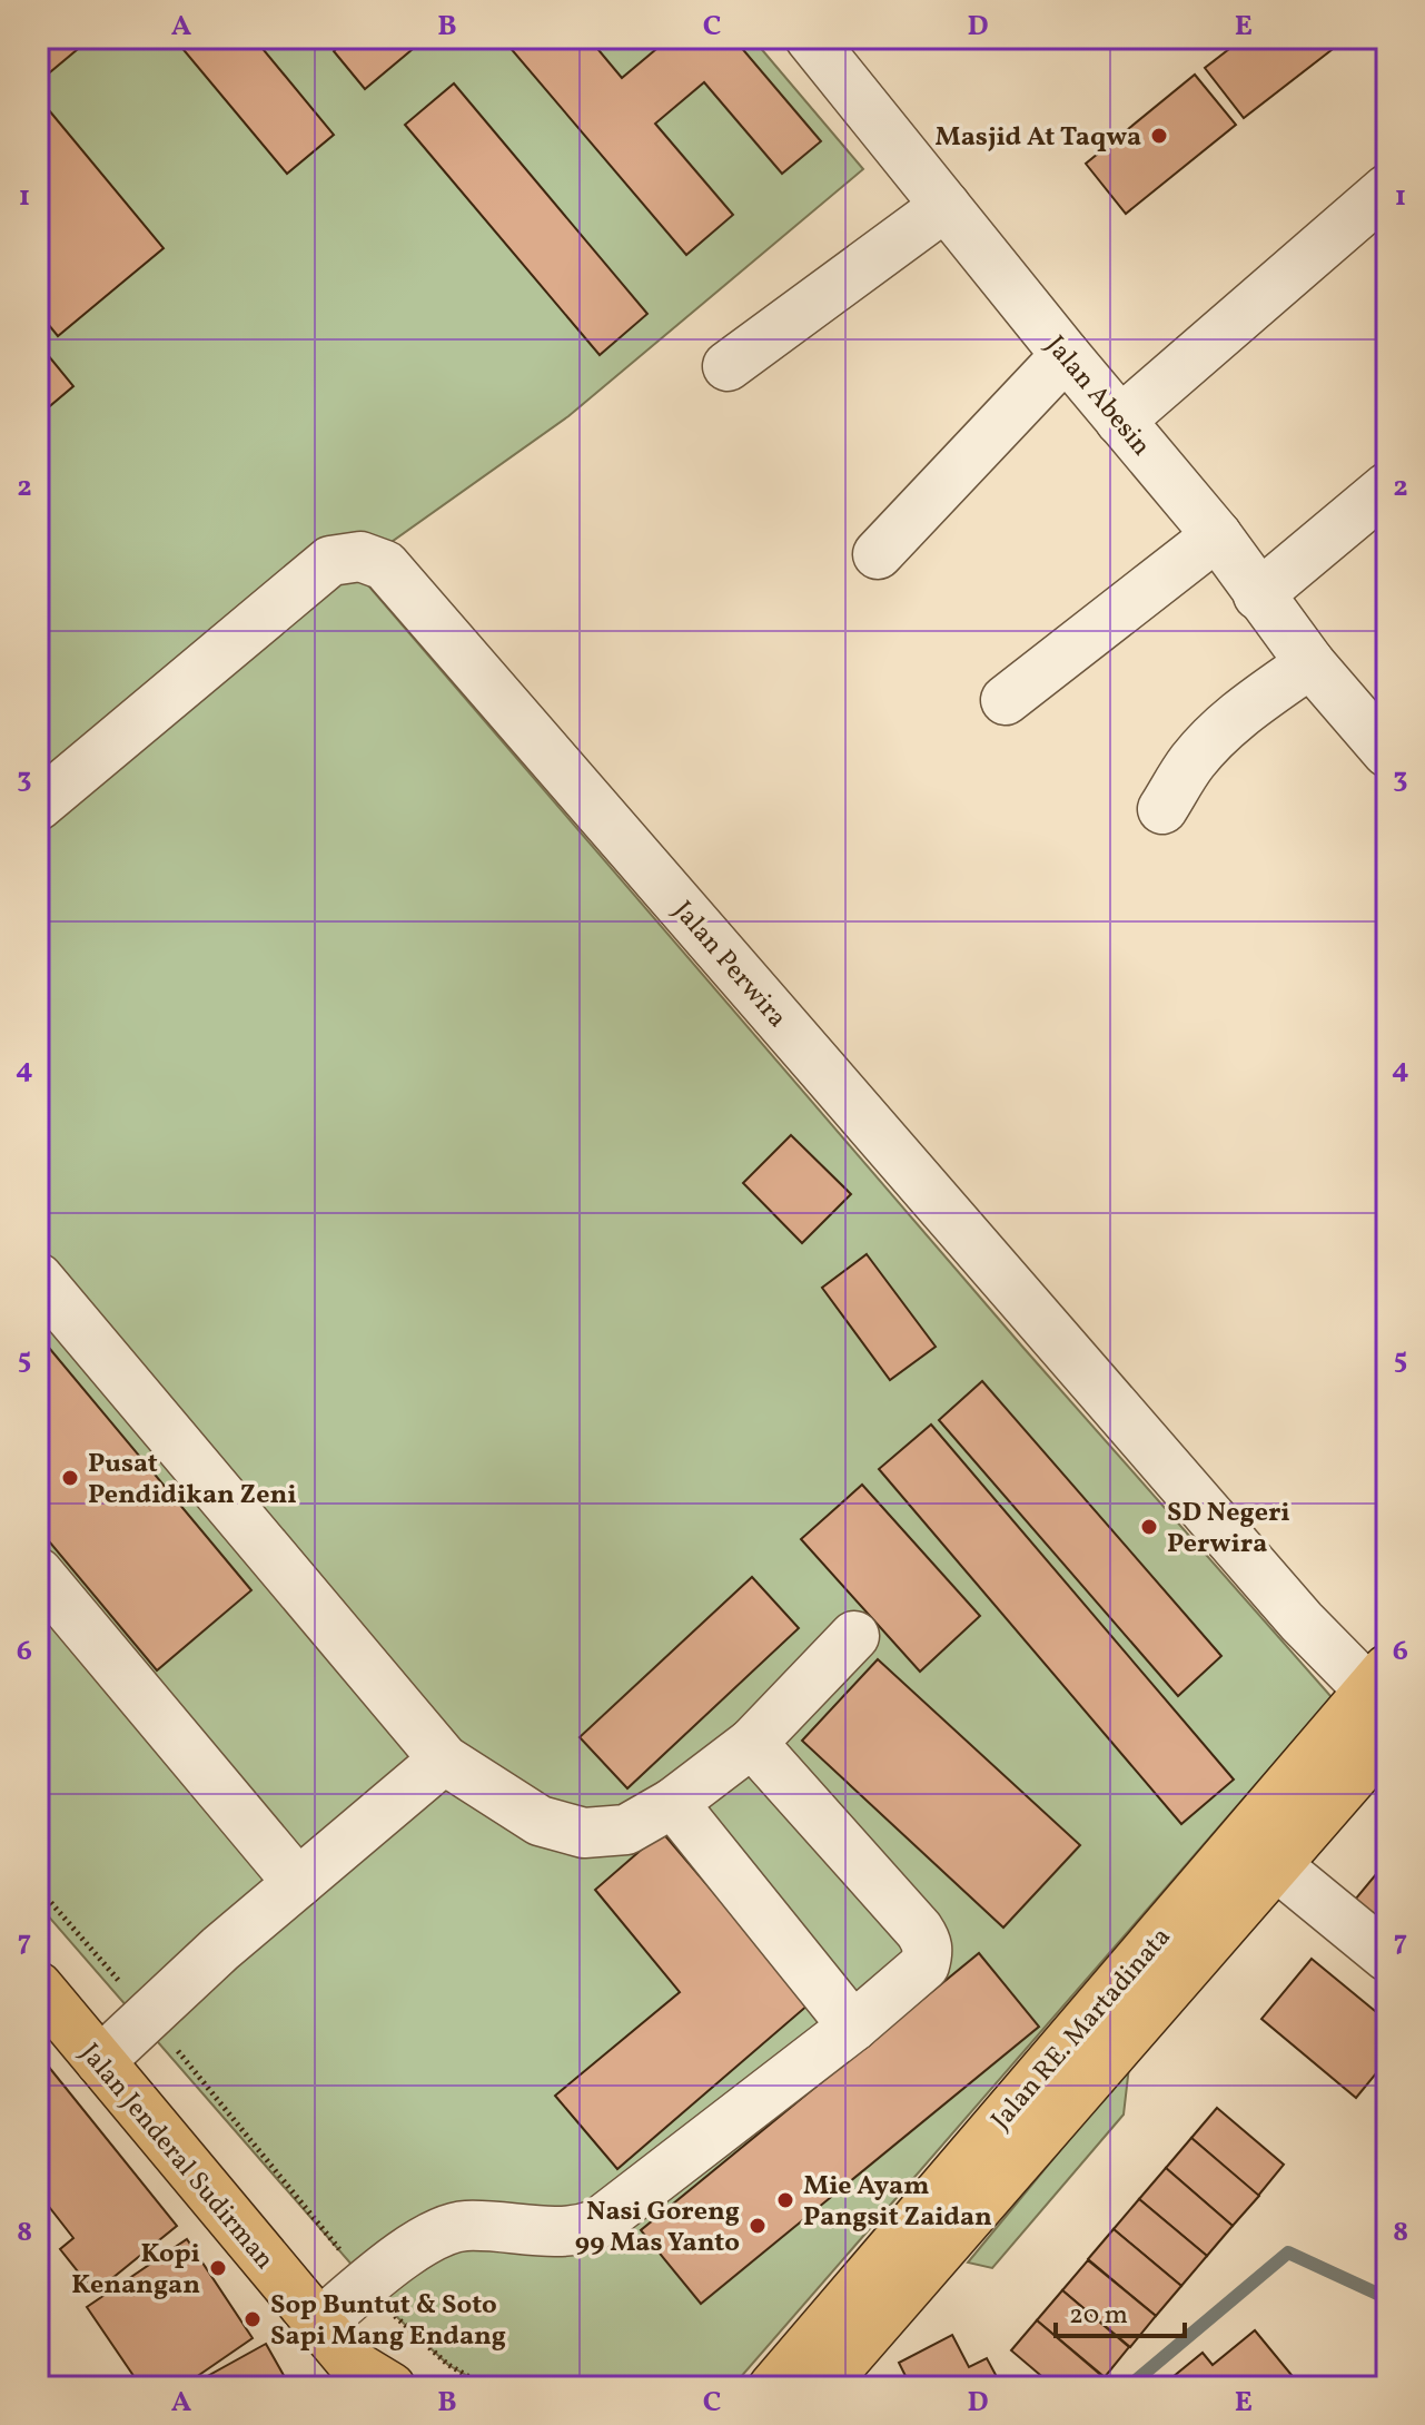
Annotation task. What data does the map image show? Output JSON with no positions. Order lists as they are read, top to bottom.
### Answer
{
  "streets": {
    "main road": ["Jalan RE. Martadinata", "Jalan Jenderal Sudirman"],
    "street": ["Jalan Abesin", "Jalan Perwira"]
  },
  "crossings": [
    ["Jalan Perwira", "Jalan RE. Martadinata"]
  ],
  "places": [
    "Masjid At Taqwa",
    "Pusat Pendidikan Zeni",
    "SD Negeri Perwira",
    "Mie Ayam Pangsit Zaidan",
    "Nasi Goreng 99 Mas Yanto",
    "Kopi Kenangan",
    "Sop Buntut & Soto Sapi Mang Endang"
  ],
  "scale_bar": "20 m",
  "grid": {
    "columns": [
      "A",
      "B",
      "C",
      "D",
      "E"
    ],
    "rows": [
      "1",
      "2",
      "3",
      "4",
      "5",
      "6",
      "7",
      "8"
    ]
  }
}
